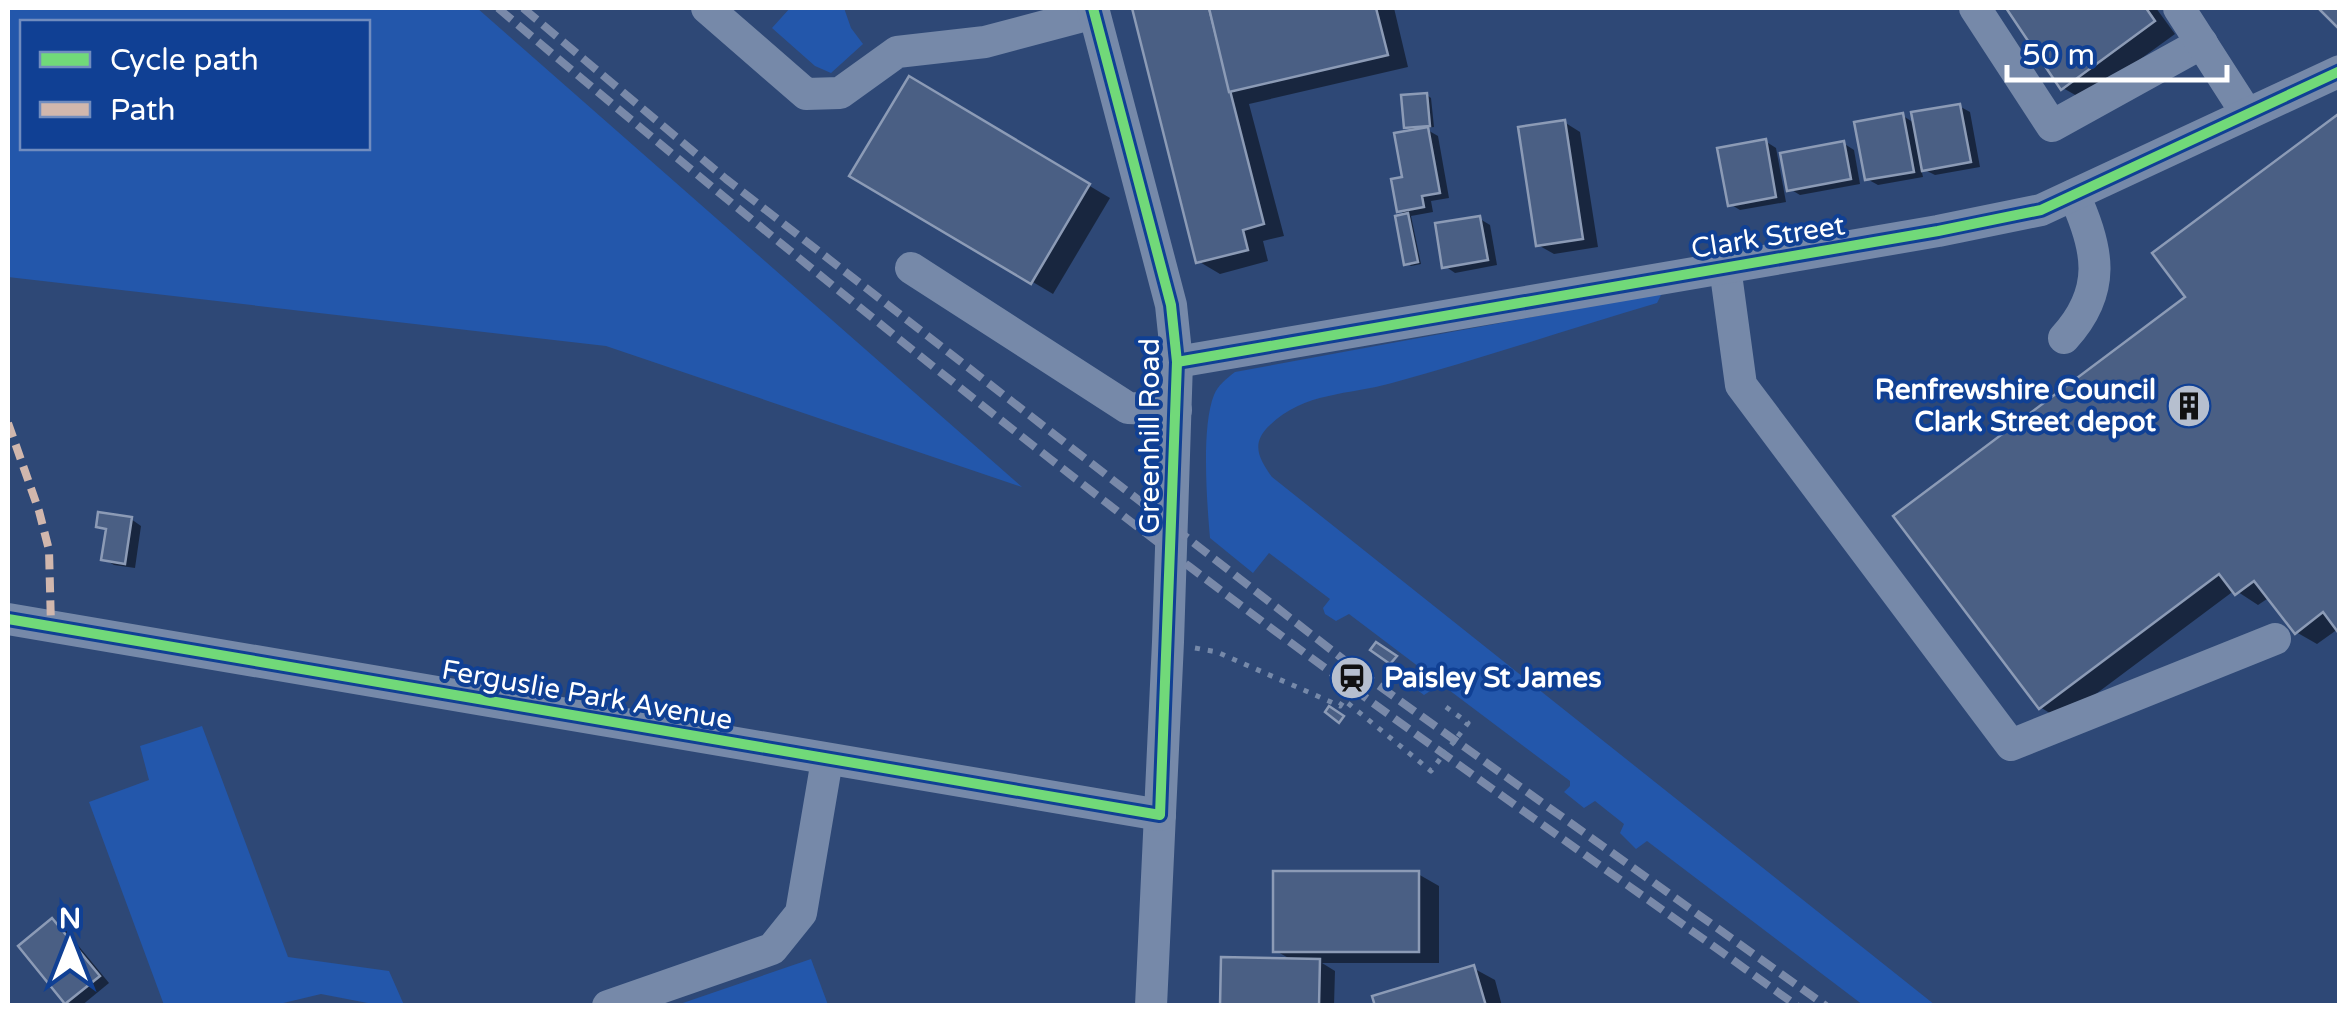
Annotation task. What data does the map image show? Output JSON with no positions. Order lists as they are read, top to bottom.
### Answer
{
  "streets": {
    "street": ["Clark Street", "Greenhill Road", "Ferguslie Park Avenue"]
  },
  "crossings": [
    ["Clark Street", "Greenhill Road"],
    ["Greenhill Road", "Ferguslie Park Avenue"]
  ],
  "places": {
    "building": ["Renfrewshire Council Clark Street depot"],
    "station": ["Paisley St James"]
  },
  "legend": ["Cycle path", "Path"],
  "scale_bar": "50 m",
  "north": "top"
}
